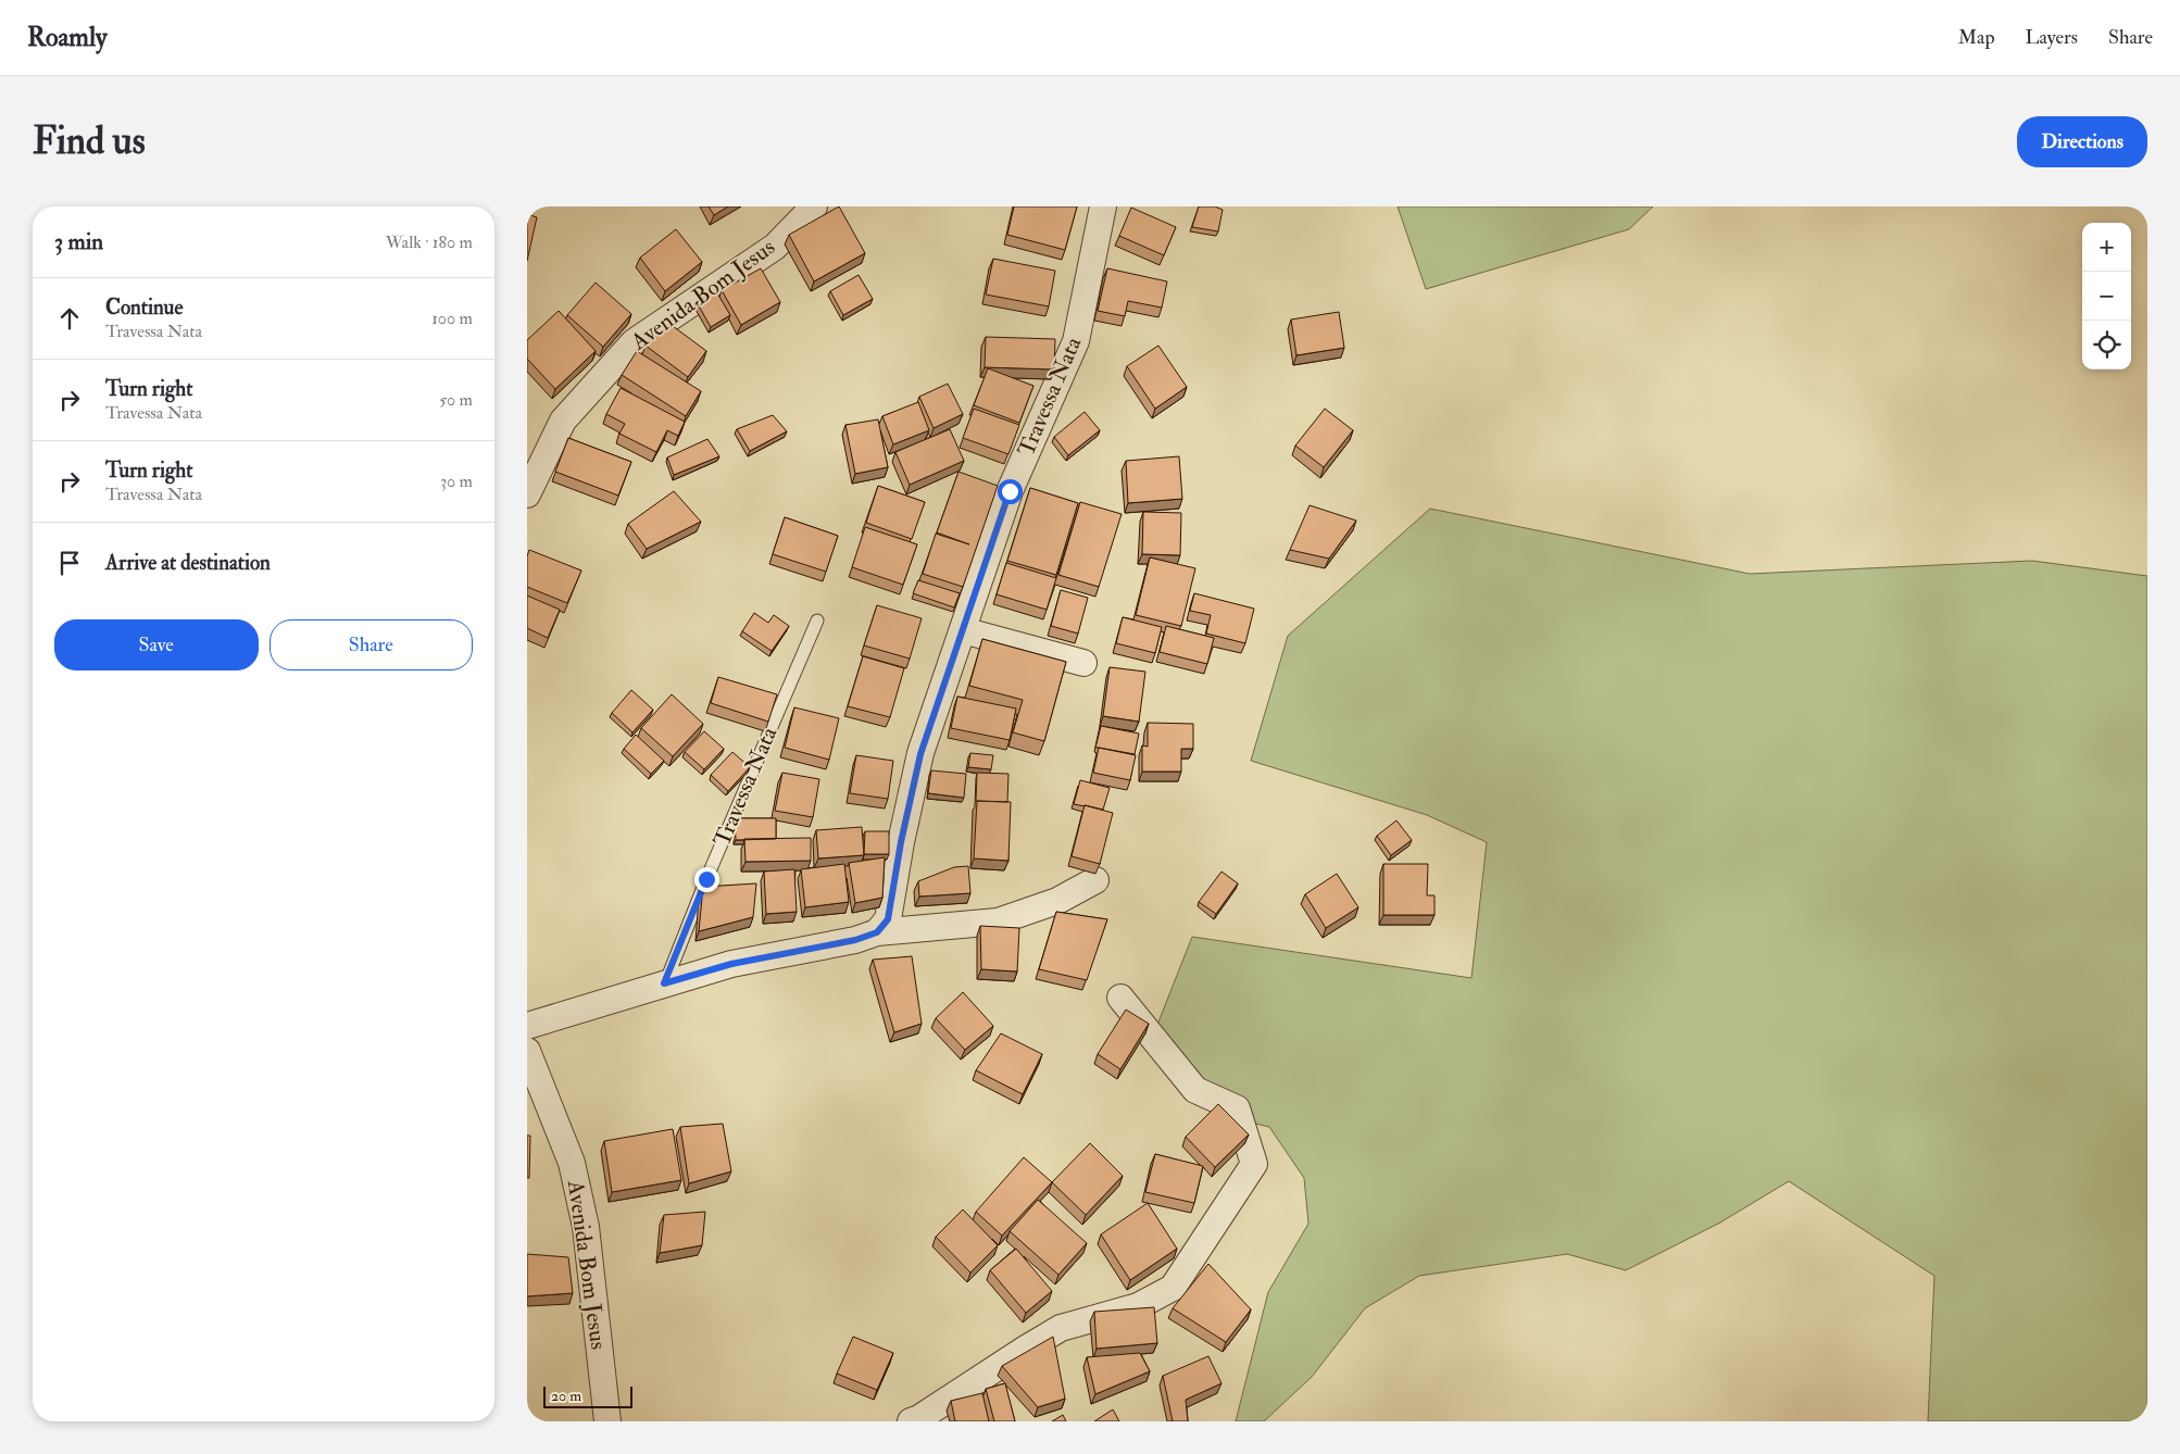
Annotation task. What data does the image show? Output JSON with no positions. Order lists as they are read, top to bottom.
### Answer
{
  "streets": {
    "street": ["Avenida Bom Jesus", "Travessa Nata"]
  },
  "scale_bar": "20 m",
  "page": {
    "header": "Roamly",
    "nav": ["Map", "Layers", "Share"],
    "buttons": [
      "Directions",
      ["Save", "Share"]
    ],
    "title": "Find us",
    "heading": ["3 min", "Walk · 180 m"],
    "map_buttons": ["+", "−"],
    "list": [
      ["Continue", "Travessa Nata", "100 m"],
      ["Turn right", "Travessa Nata", "50 m"],
      ["Turn right", "Travessa Nata", "30 m"],
      "Arrive at destination"
    ],
    "scale": "20 m"
  }
}
